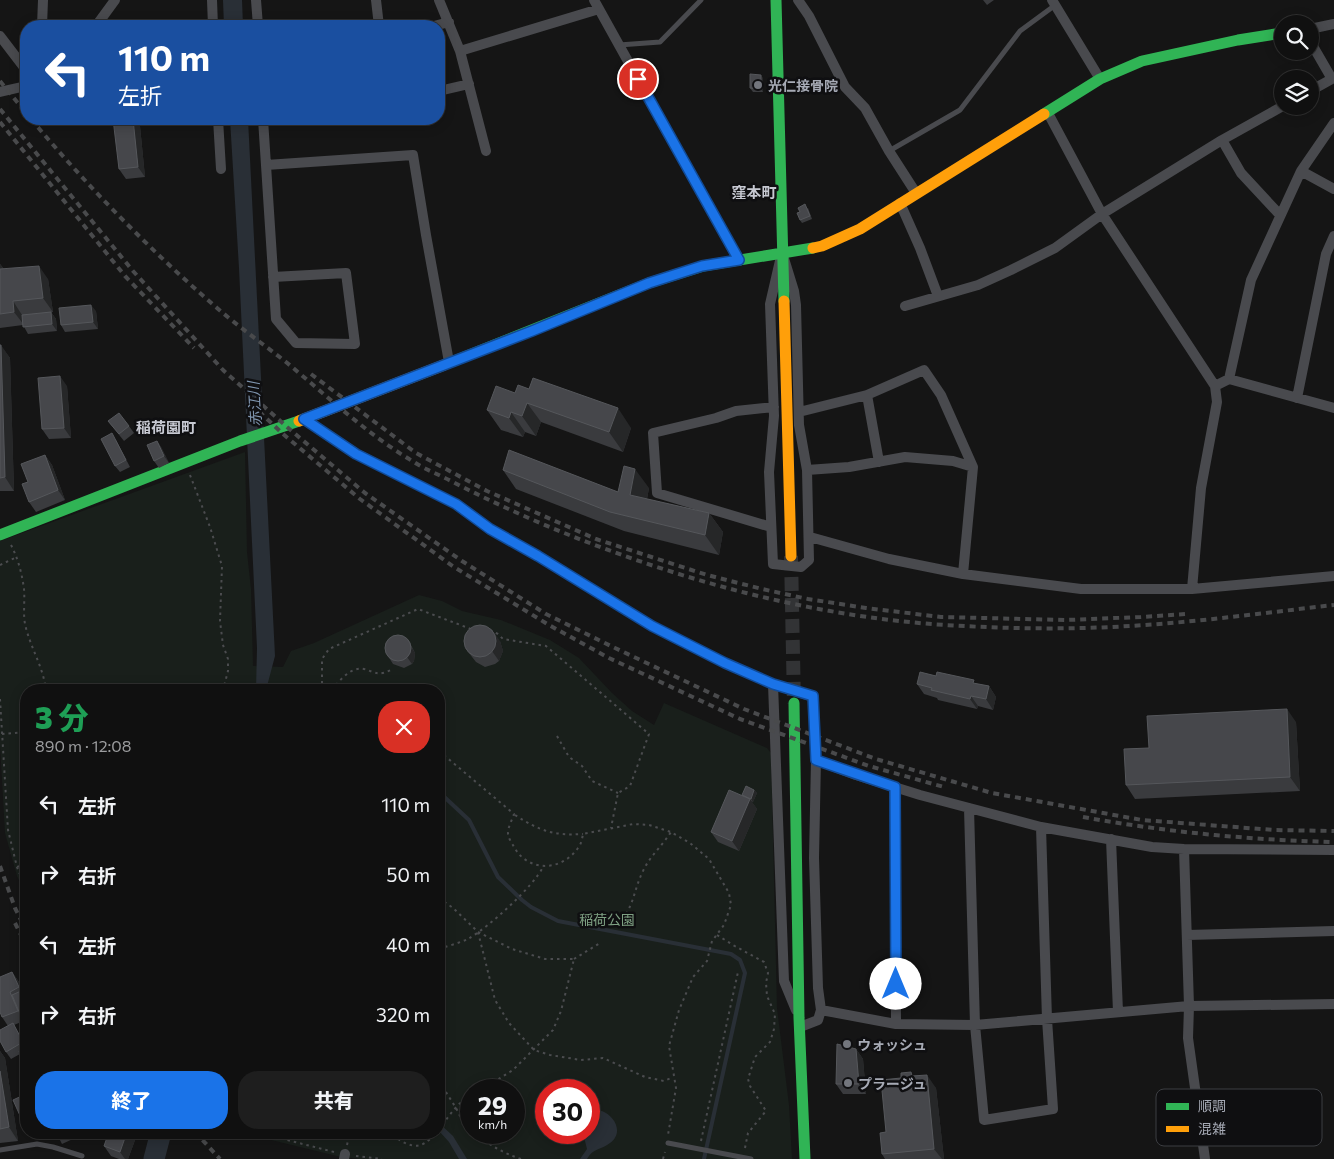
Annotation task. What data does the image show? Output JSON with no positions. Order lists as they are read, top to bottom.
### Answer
{
  "districts": ["窪本町", "稲荷園町"],
  "water": ["赤江川"],
  "parks": ["稲荷公園"],
  "places": ["光仁接骨院", "ウォッシュ", "プラージュ"],
  "legend": ["順調", "混雑"],
  "page": {
    "turn": ["110 m", "左折"],
    "heading": ["3 分", "890 m · 12:08"],
    "list": [
      {
        "name": "左折",
        "value": "110 m"
      },
      {
        "name": "右折",
        "value": "50 m"
      },
      {
        "name": "左折",
        "value": "40 m"
      },
      {
        "name": "右折",
        "value": "320 m"
      }
    ],
    "buttons": ["終了", "共有"],
    "speed": "29 km/h",
    "limit": "30"
  }
}
